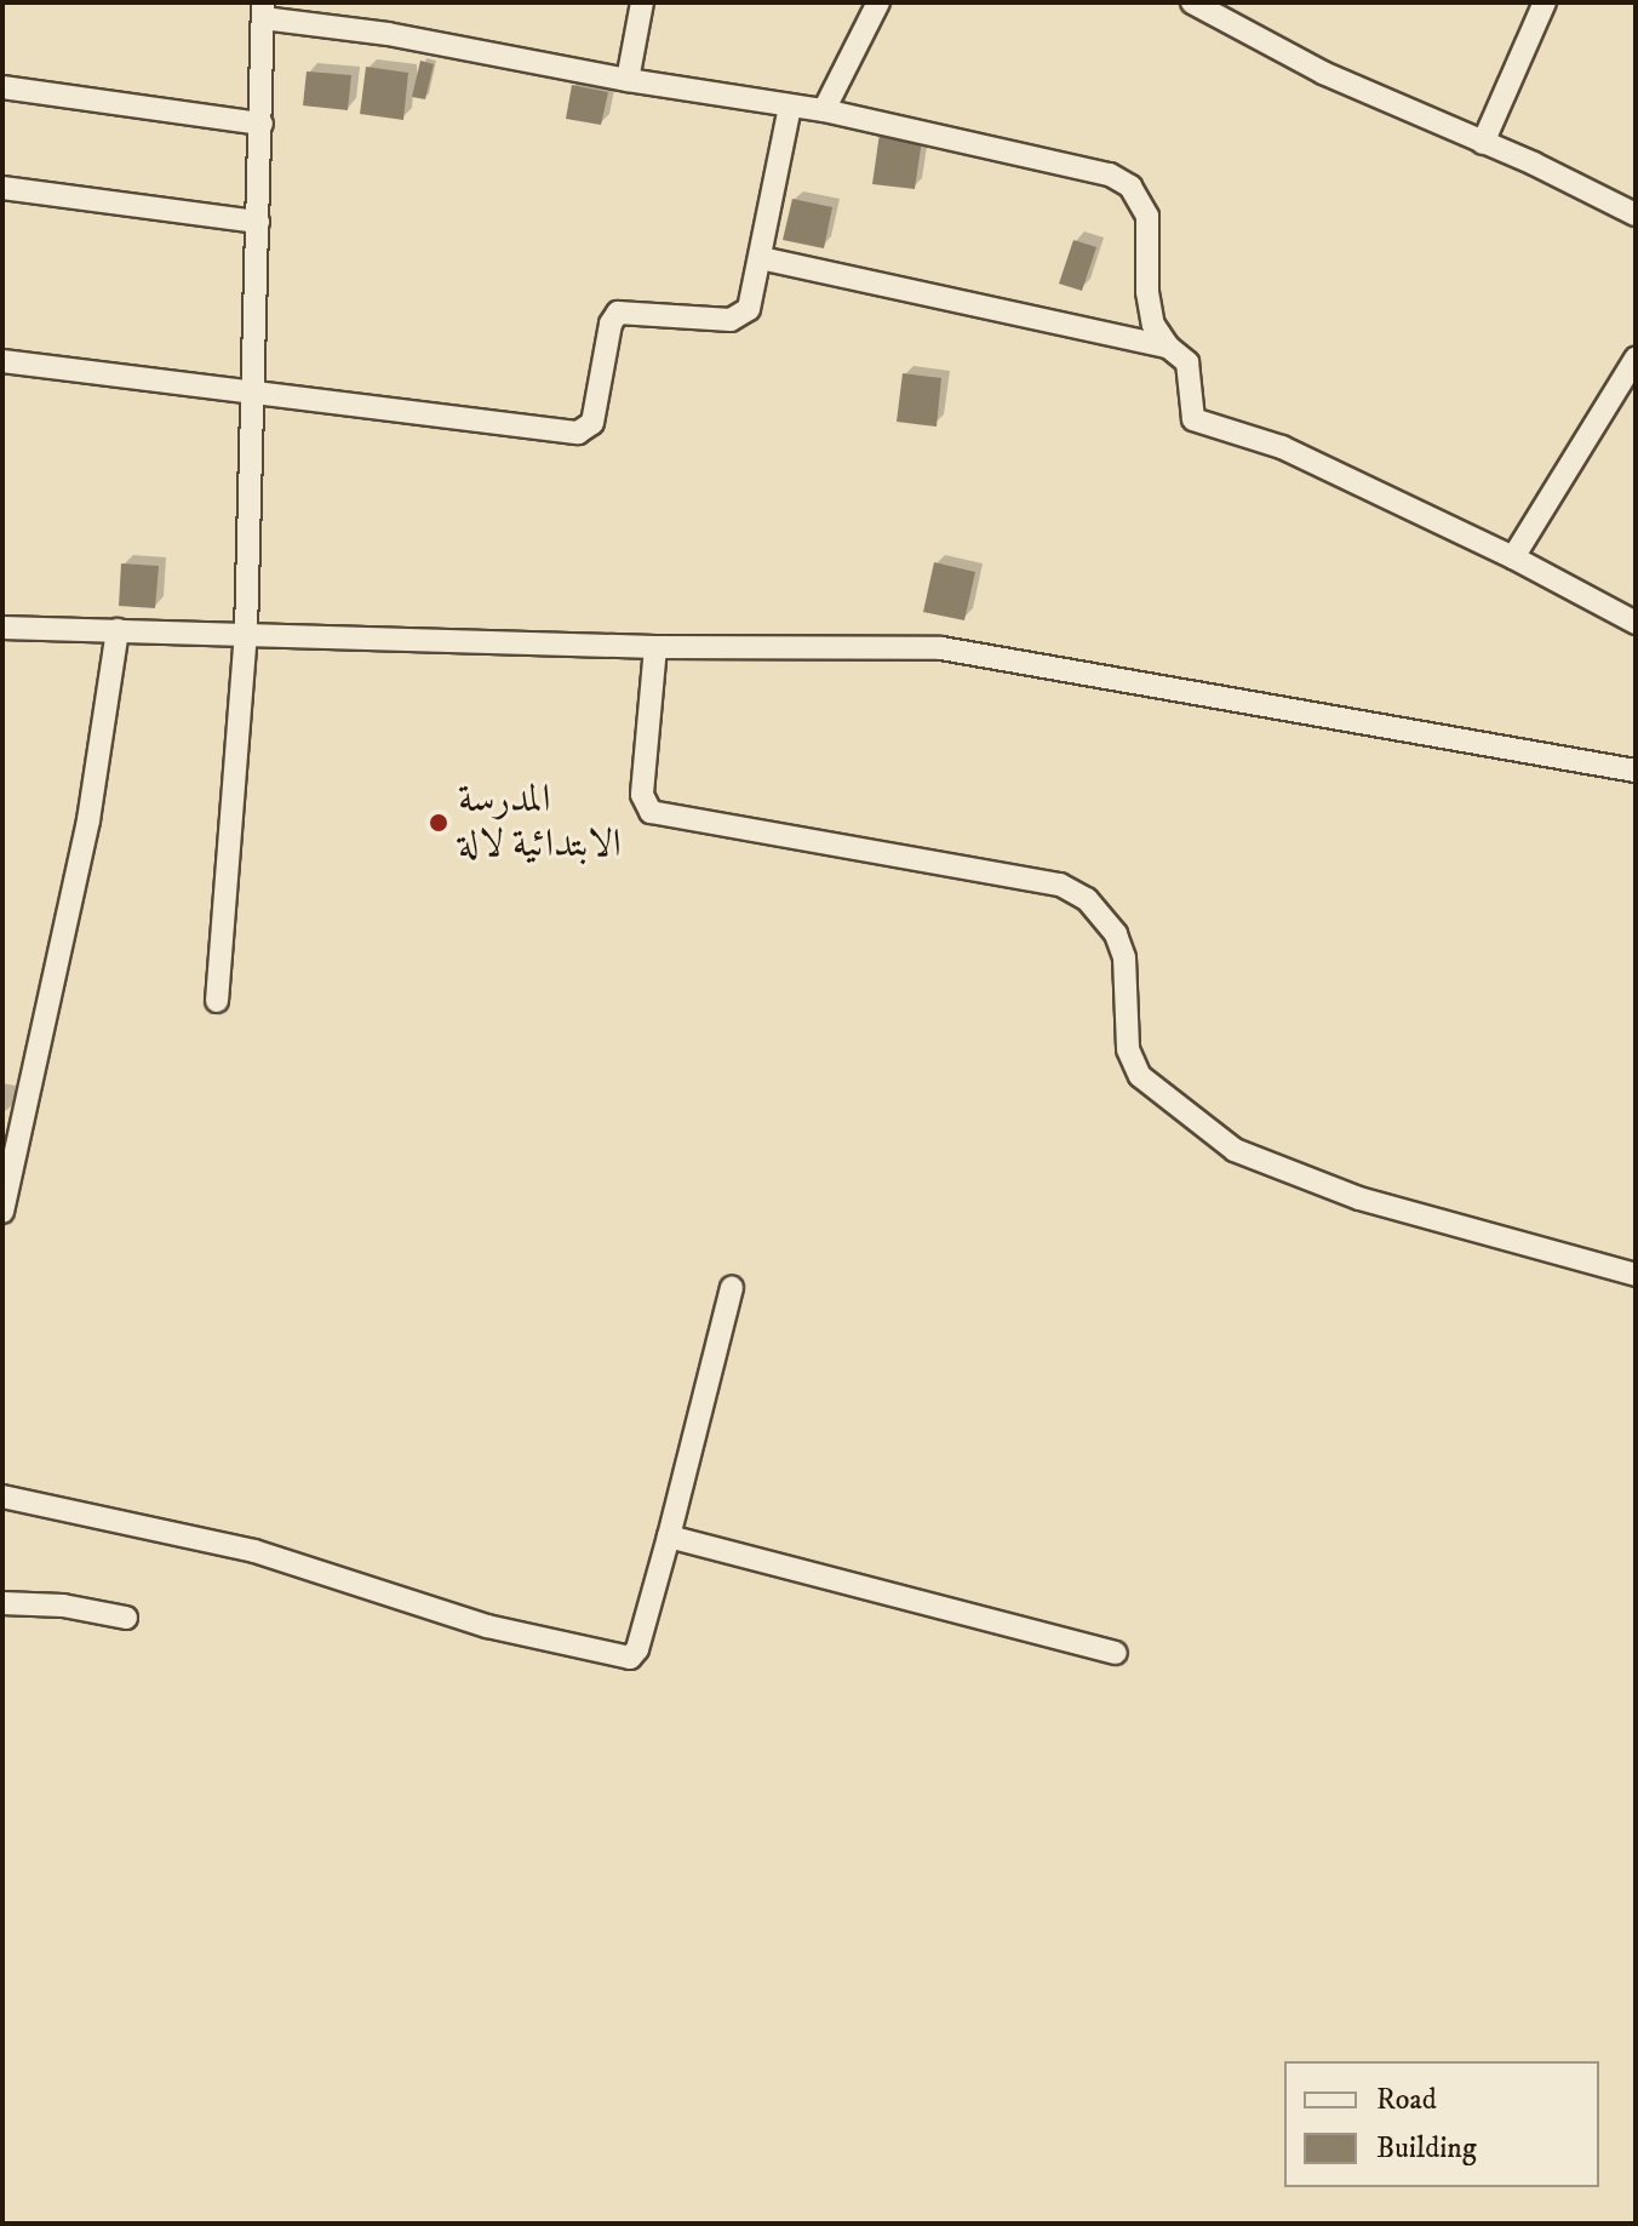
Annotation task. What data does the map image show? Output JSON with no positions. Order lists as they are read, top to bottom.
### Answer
{
  "places": ["المدرسة الابتدائية لالة"],
  "legend": ["Road", "Building"]
}
